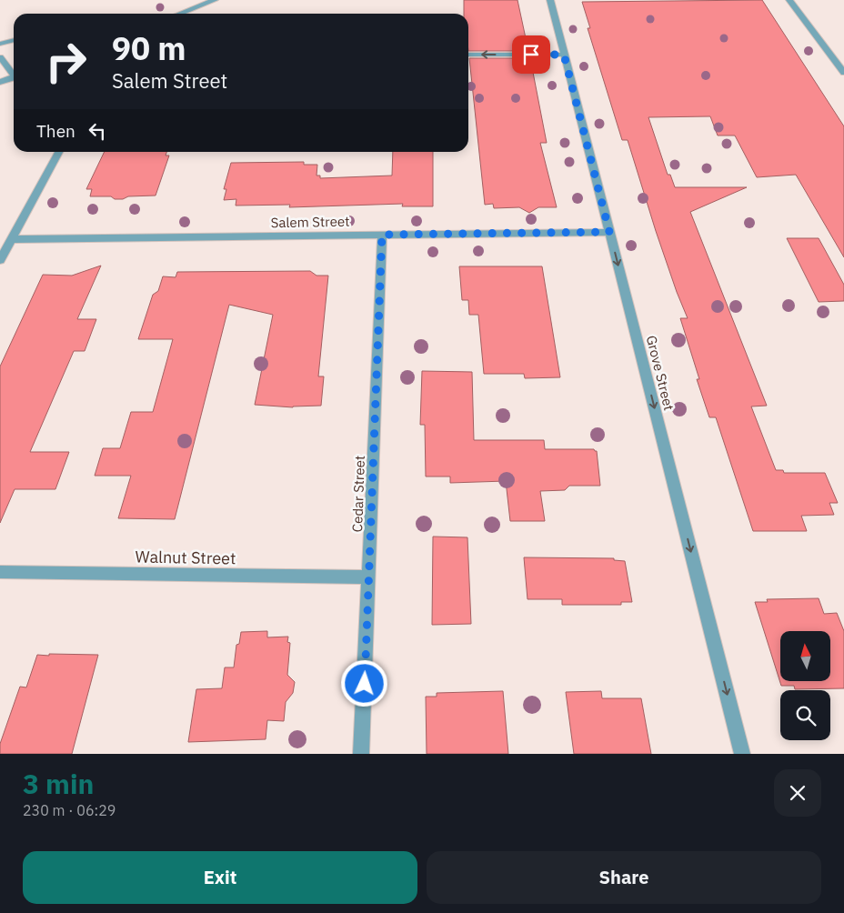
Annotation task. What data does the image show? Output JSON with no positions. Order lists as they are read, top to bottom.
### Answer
{
  "streets": {
    "street": [
      "Salem Street",
      "Grove Street",
      "Cedar Street",
      "Walnut Street"
    ]
  },
  "crossings": [
    ["Salem Street", "Grove Street"],
    ["Salem Street", "Cedar Street"],
    ["Cedar Street", "Walnut Street"]
  ],
  "one_way": ["Grove Street"],
  "north": "top",
  "page": {
    "turn": ["90 m", "Salem Street"],
    "then": "Then",
    "heading": ["3 min", "230 m · 06:29"],
    "buttons": ["Exit", "Share"]
  }
}
